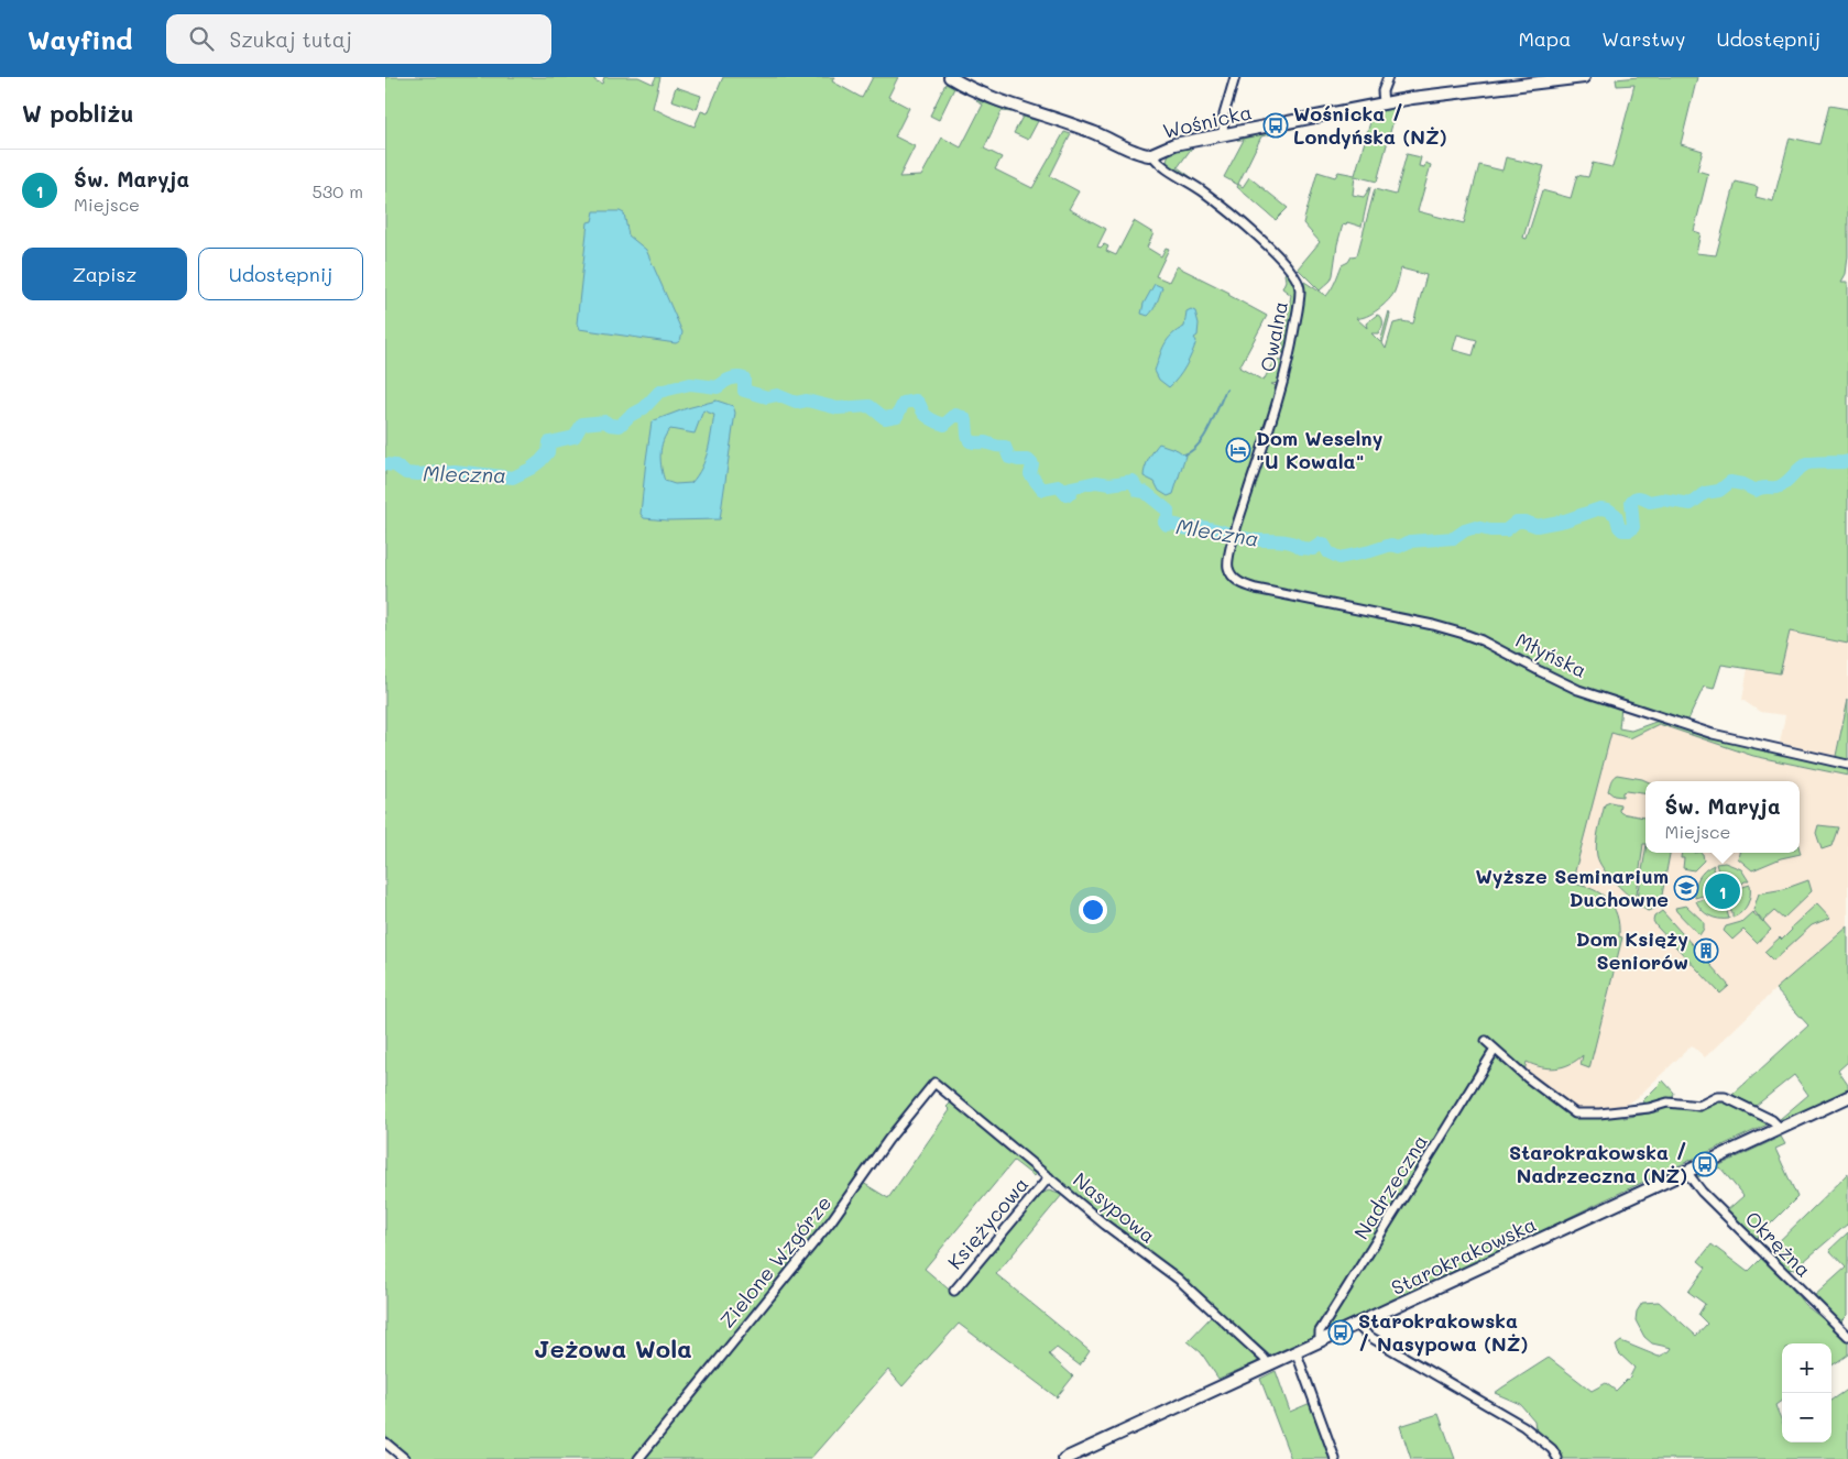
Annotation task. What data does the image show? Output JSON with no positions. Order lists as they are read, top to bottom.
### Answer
{
  "streets": {
    "street": [
      "Wośnicka",
      "Owalna",
      "Młyńska",
      "Nadrzeczna",
      "Nasypowa",
      "Księżycowa",
      "Okrężna",
      "Starokrakowska",
      "Zielone Wzgórze"
    ]
  },
  "crossings": [
    ["Wośnicka", "Owalna"],
    ["Owalna", "Młyńska"],
    ["Nadrzeczna", "Starokrakowska"],
    ["Nasypowa", "Księżycowa"],
    ["Nasypowa", "Starokrakowska"],
    ["Nasypowa", "Zielone Wzgórze"],
    ["Okrężna", "Starokrakowska"]
  ],
  "districts": ["Jeżowa Wola"],
  "water": ["Mleczna"],
  "places": {
    "bus stop": ["Wośnicka / Londyńska (NŻ)", "Starokrakowska / Nadrzeczna (NŻ)", "Starokrakowska / Nasypowa (NŻ)"],
    "hotel": ["Dom Weselny \"U Kowala\""],
    "school or university": ["Wyższe Seminarium Duchowne"],
    "building": ["Dom Księży Seniorów"]
  },
  "page": {
    "header": "Wayfind",
    "search": "Szukaj tutaj",
    "nav": ["Mapa", "Warstwy", "Udostępnij"],
    "heading": "W pobliżu",
    "list": [
      {
        "mark": "1",
        "name": "Św. Maryja",
        "note": "Miejsce",
        "value": "530 m"
      }
    ],
    "buttons": ["Zapisz", "Udostępnij"],
    "popup": ["Św. Maryja", "Miejsce"],
    "pins": "1",
    "map_buttons": ["+", "−"]
  }
}
